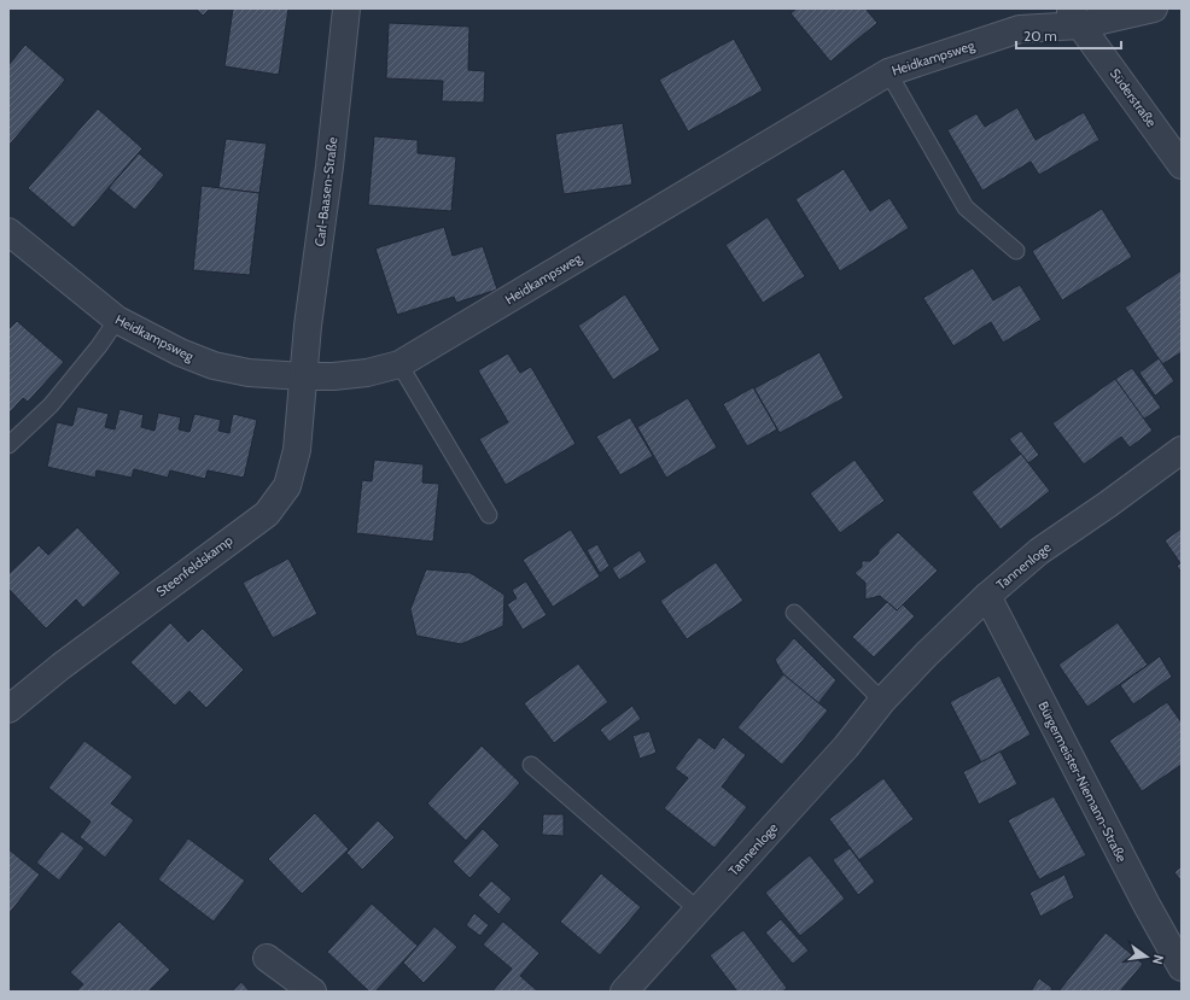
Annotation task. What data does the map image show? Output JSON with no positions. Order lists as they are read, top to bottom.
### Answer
{
  "streets": {
    "street": [
      "Heidkampsweg",
      "Süderstraße",
      "Carl-Baasen-Straße",
      "Steenfeldskamp",
      "Tannenloge",
      "Bürgermeister-Niemann-Straße"
    ]
  },
  "crossings": [
    ["Heidkampsweg", "Süderstraße"],
    ["Heidkampsweg", "Carl-Baasen-Straße"],
    ["Heidkampsweg", "Steenfeldskamp"],
    ["Carl-Baasen-Straße", "Steenfeldskamp"],
    ["Tannenloge", "Bürgermeister-Niemann-Straße"]
  ],
  "scale_bar": "20 m",
  "north": "right"
}
